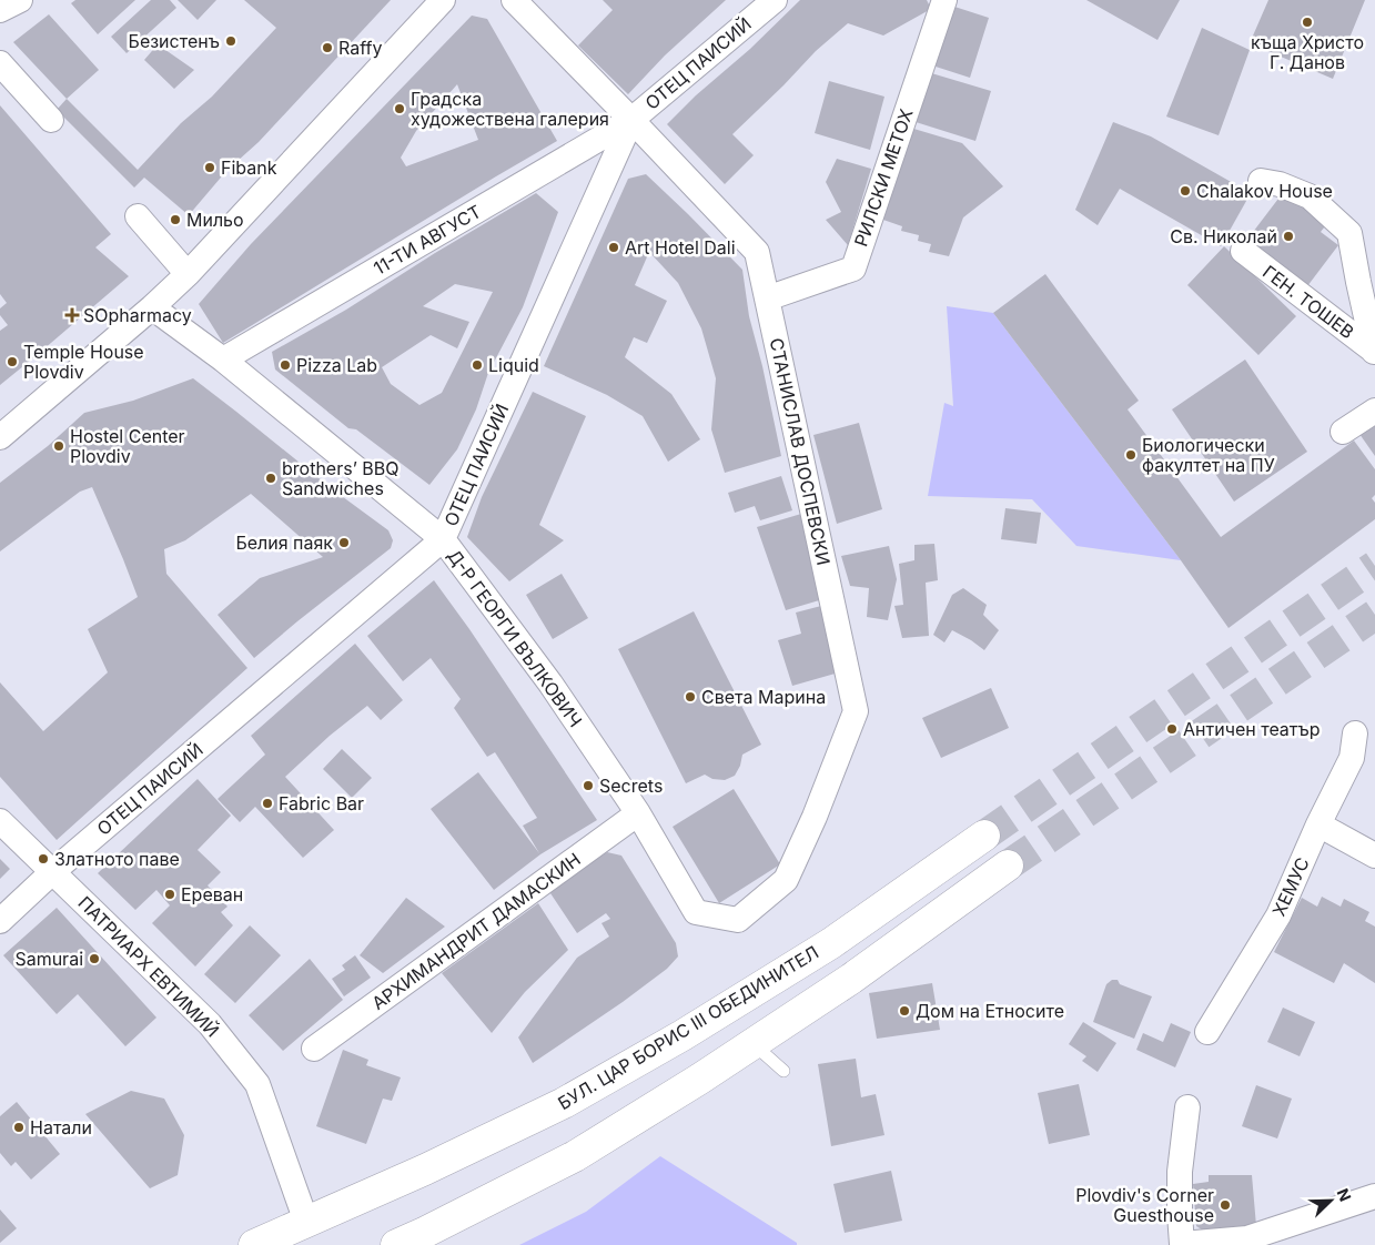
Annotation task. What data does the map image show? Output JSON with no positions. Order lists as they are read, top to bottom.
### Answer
{
  "streets": {
    "main road": ["БУЛ. ЦАР БОРИС III ОБЕДИНИТЕЛ"],
    "street": [
      "ОТЕЦ ПАИСИЙ",
      "РИЛСКИ МЕТОХ",
      "11-ТИ АВГУСТ",
      "ГЕН. ТОШЕВ",
      "СТАНИСЛАВ ДОСПЕВСКИ",
      "Д-Р ГЕОРГИ ВЪЛКОВИЧ",
      "ХЕМУС",
      "АРХИМАНДРИТ ДАМАСКИН",
      "ПАТРИАРХ ЕВТИМИЙ"
    ]
  },
  "crossings": [
    ["ОТЕЦ ПАИСИЙ", "11-ТИ АВГУСТ"],
    ["ОТЕЦ ПАИСИЙ", "СТАНИСЛАВ ДОСПЕВСКИ"],
    ["ОТЕЦ ПАИСИЙ", "Д-Р ГЕОРГИ ВЪЛКОВИЧ"],
    ["ОТЕЦ ПАИСИЙ", "ПАТРИАРХ ЕВТИМИЙ"],
    ["РИЛСКИ МЕТОХ", "СТАНИСЛАВ ДОСПЕВСКИ"],
    ["11-ТИ АВГУСТ", "СТАНИСЛАВ ДОСПЕВСКИ"],
    ["11-ТИ АВГУСТ", "Д-Р ГЕОРГИ ВЪЛКОВИЧ"],
    ["СТАНИСЛАВ ДОСПЕВСКИ", "Д-Р ГЕОРГИ ВЪЛКОВИЧ"],
    ["Д-Р ГЕОРГИ ВЪЛКОВИЧ", "АРХИМАНДРИТ ДАМАСКИН"],
    ["ПАТРИАРХ ЕВТИМИЙ", "БУЛ. ЦАР БОРИС III ОБЕДИНИТЕЛ"]
  ],
  "places": {
    "other": [
      "къща Христо Г. Данов",
      "Безистенъ",
      "Raffy",
      "Градска художествена галерия",
      "Fibank",
      "Chalakov House",
      "Мильо",
      "Св. Николай",
      "Art Hotel Dali",
      "Temple House Plovdiv",
      "Pizza Lab",
      "Liquid",
      "Hostel Center Plovdiv",
      "Биологически факултет на ПУ",
      "brothers’ BBQ Sandwiches",
      "Белия паяк",
      "Света Марина",
      "Античен театър",
      "Secrets",
      "Fabric Bar",
      "Златното паве",
      "Ереван",
      "Samurai",
      "Дом на Етносите",
      "Натали",
      "Plovdiv's Corner Guesthouse"
    ],
    "health": ["SOpharmacy"]
  },
  "north": "top right"
}
